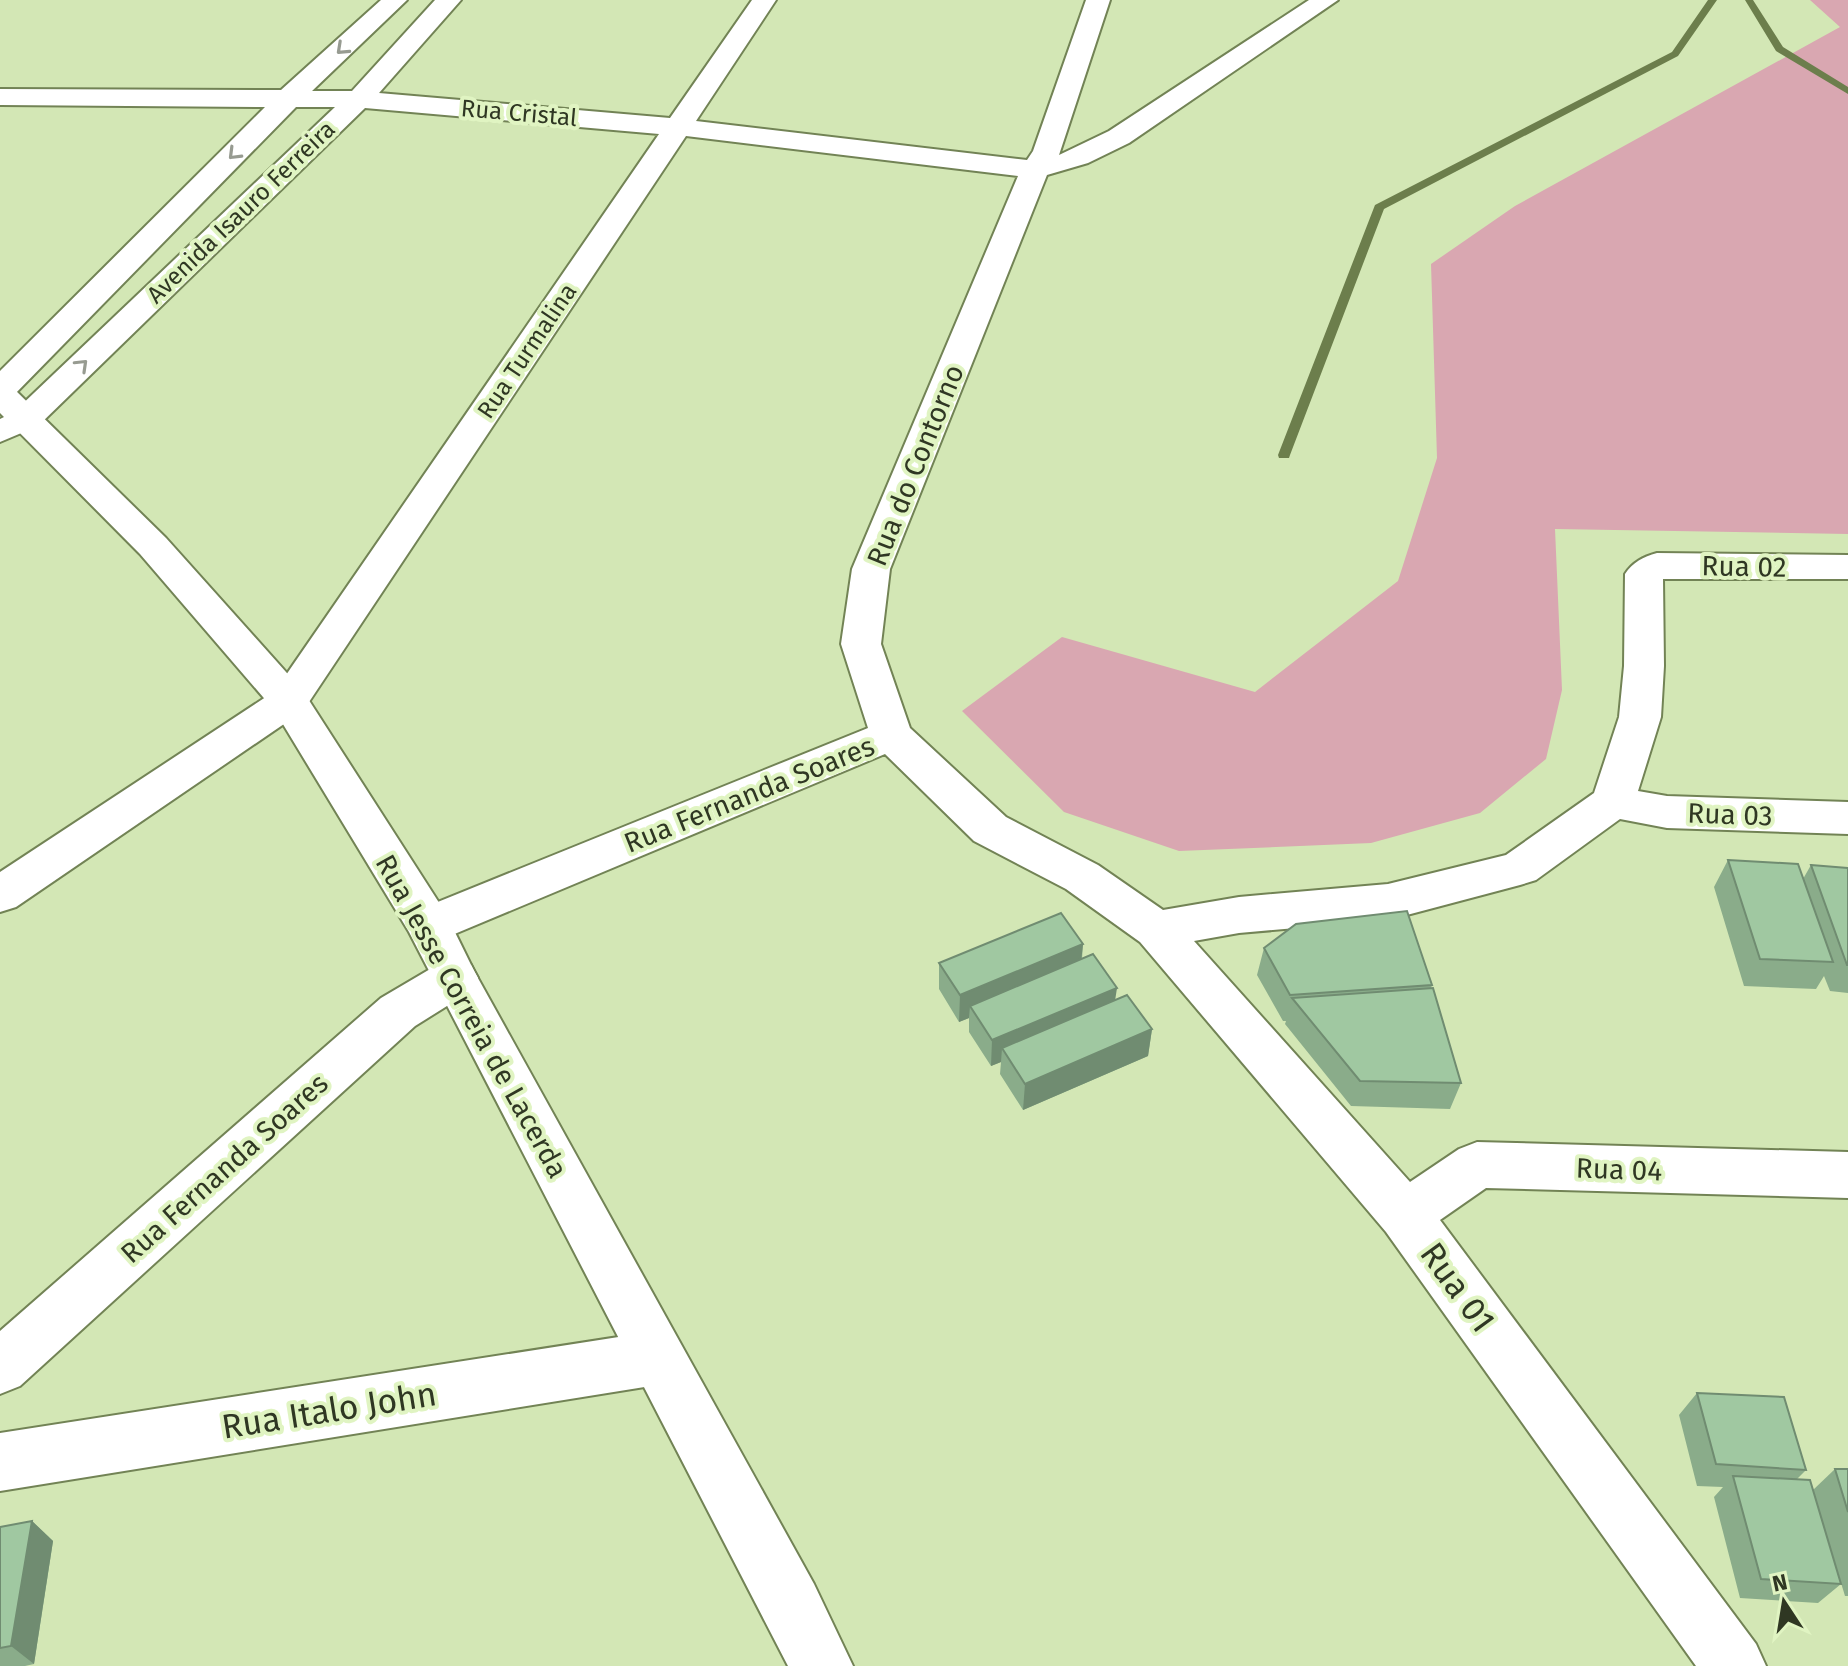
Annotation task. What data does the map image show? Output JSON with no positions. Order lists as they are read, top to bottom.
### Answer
{
  "streets": {
    "street": [
      "Rua Cristal",
      "Avenida Isauro Ferreira",
      "Rua Turmalina",
      "Rua do Contorno",
      "Rua 02",
      "Rua Fernanda Soares",
      "Rua 03",
      "Rua Jesse Correia de Lacerda",
      "Rua 04",
      "Rua 01",
      "Rua Italo John"
    ]
  },
  "crossings": [
    ["Rua Cristal", "Avenida Isauro Ferreira"],
    ["Rua Cristal", "Rua Turmalina"],
    ["Rua Cristal", "Rua do Contorno"],
    ["Avenida Isauro Ferreira", "Rua Jesse Correia de Lacerda"],
    ["Rua Turmalina", "Rua Jesse Correia de Lacerda"],
    ["Rua do Contorno", "Rua Fernanda Soares"],
    ["Rua do Contorno", "Rua 01"],
    ["Rua 02", "Rua 03"],
    ["Rua Fernanda Soares", "Rua Jesse Correia de Lacerda"],
    ["Rua Jesse Correia de Lacerda", "Rua Italo John"],
    ["Rua 04", "Rua 01"]
  ],
  "north": "top"
}
